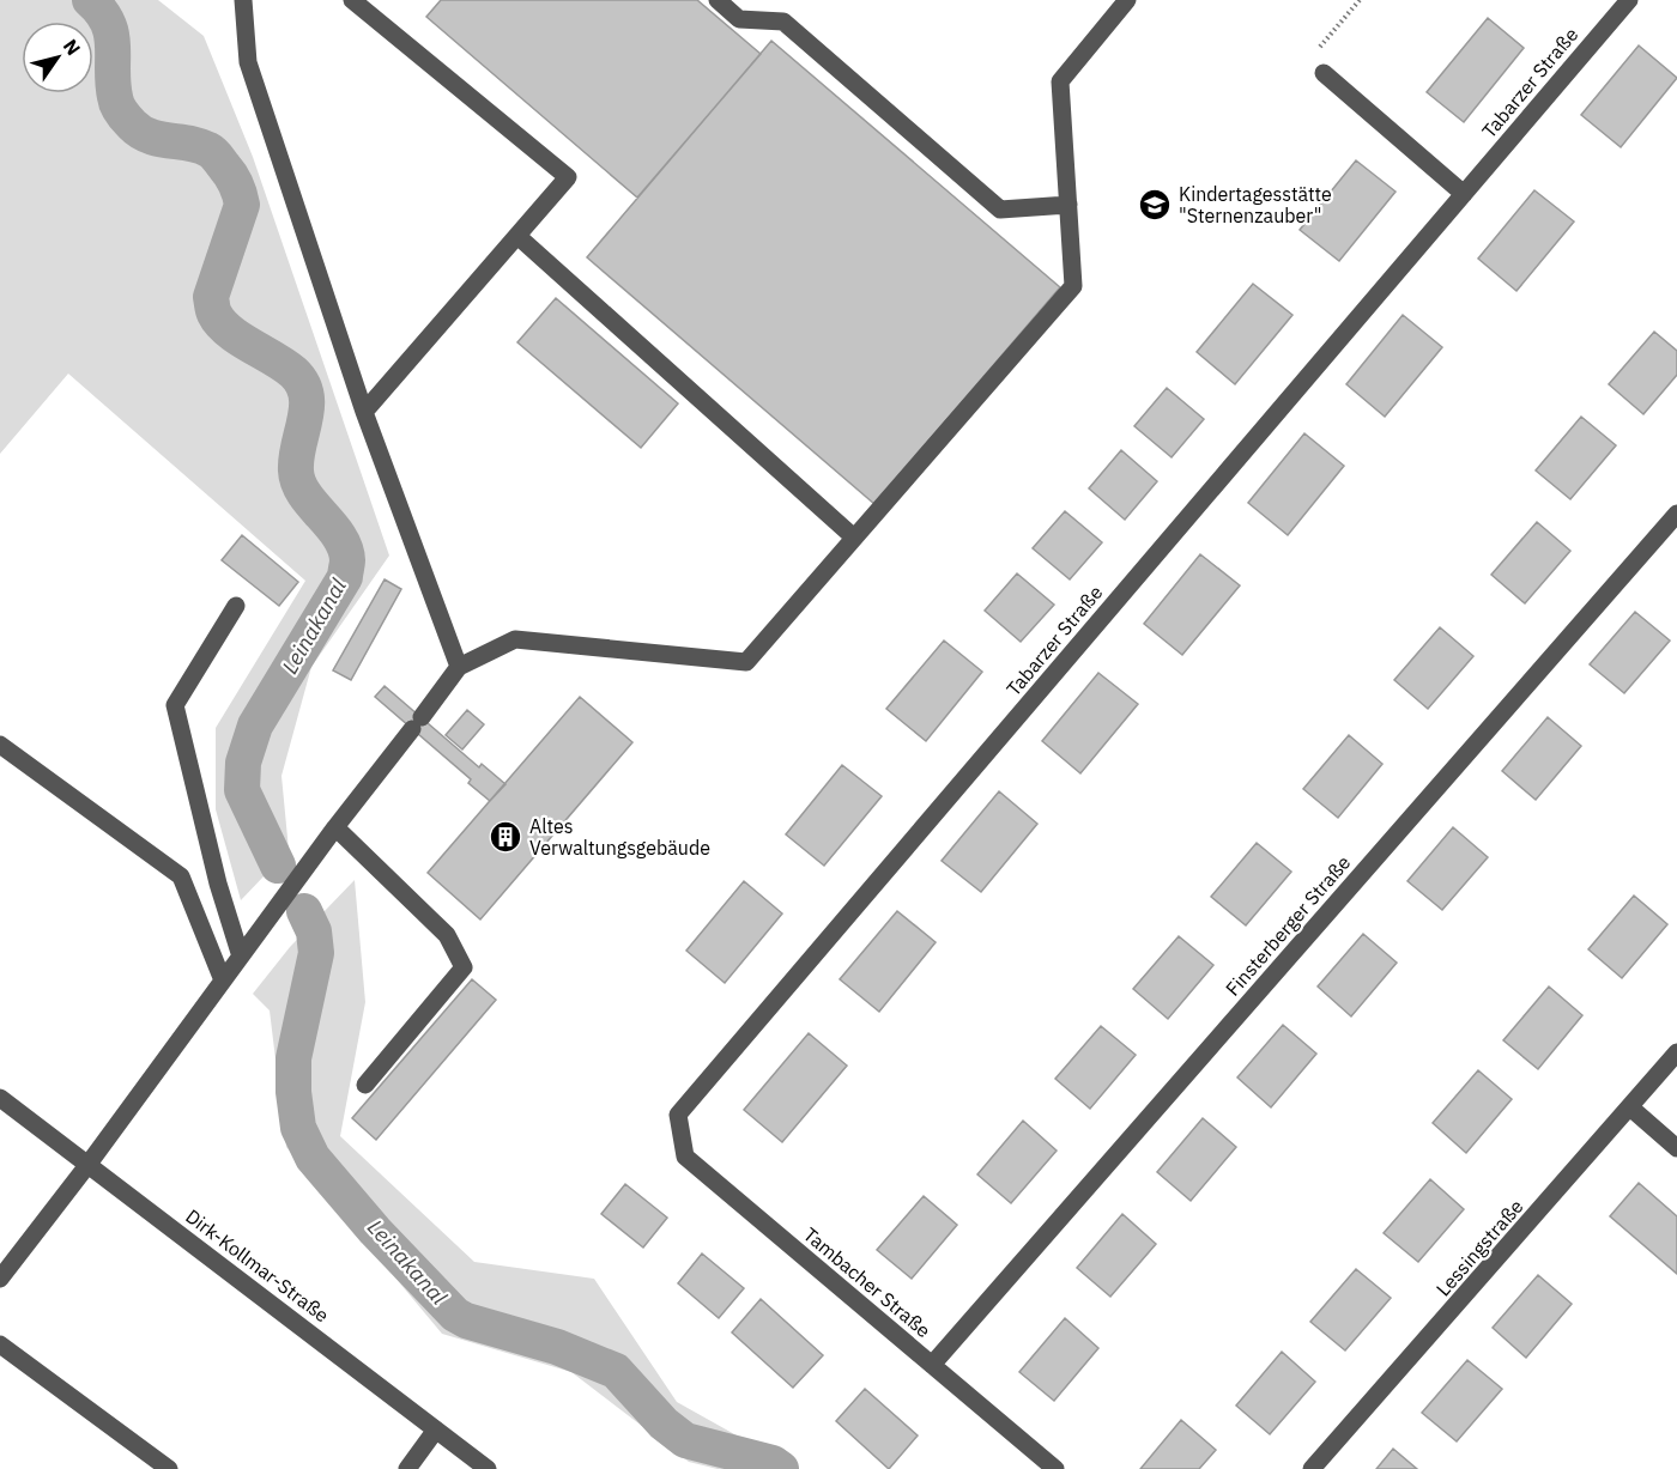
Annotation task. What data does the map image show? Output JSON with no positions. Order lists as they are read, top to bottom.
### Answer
{
  "streets": {
    "street": [
      "Tabarzer Straße",
      "Finsterberger Straße",
      "Lessingstraße",
      "Dirk-Kollmar-Straße",
      "Tambacher Straße"
    ]
  },
  "crossings": [
    ["Tabarzer Straße", "Tambacher Straße"],
    ["Finsterberger Straße", "Tambacher Straße"]
  ],
  "water": ["Leinakanal"],
  "places": {
    "school or university": ["Kindertagesstätte \"Sternenzauber\""],
    "building": ["Altes Verwaltungsgebäude"]
  },
  "north": "top right"
}
